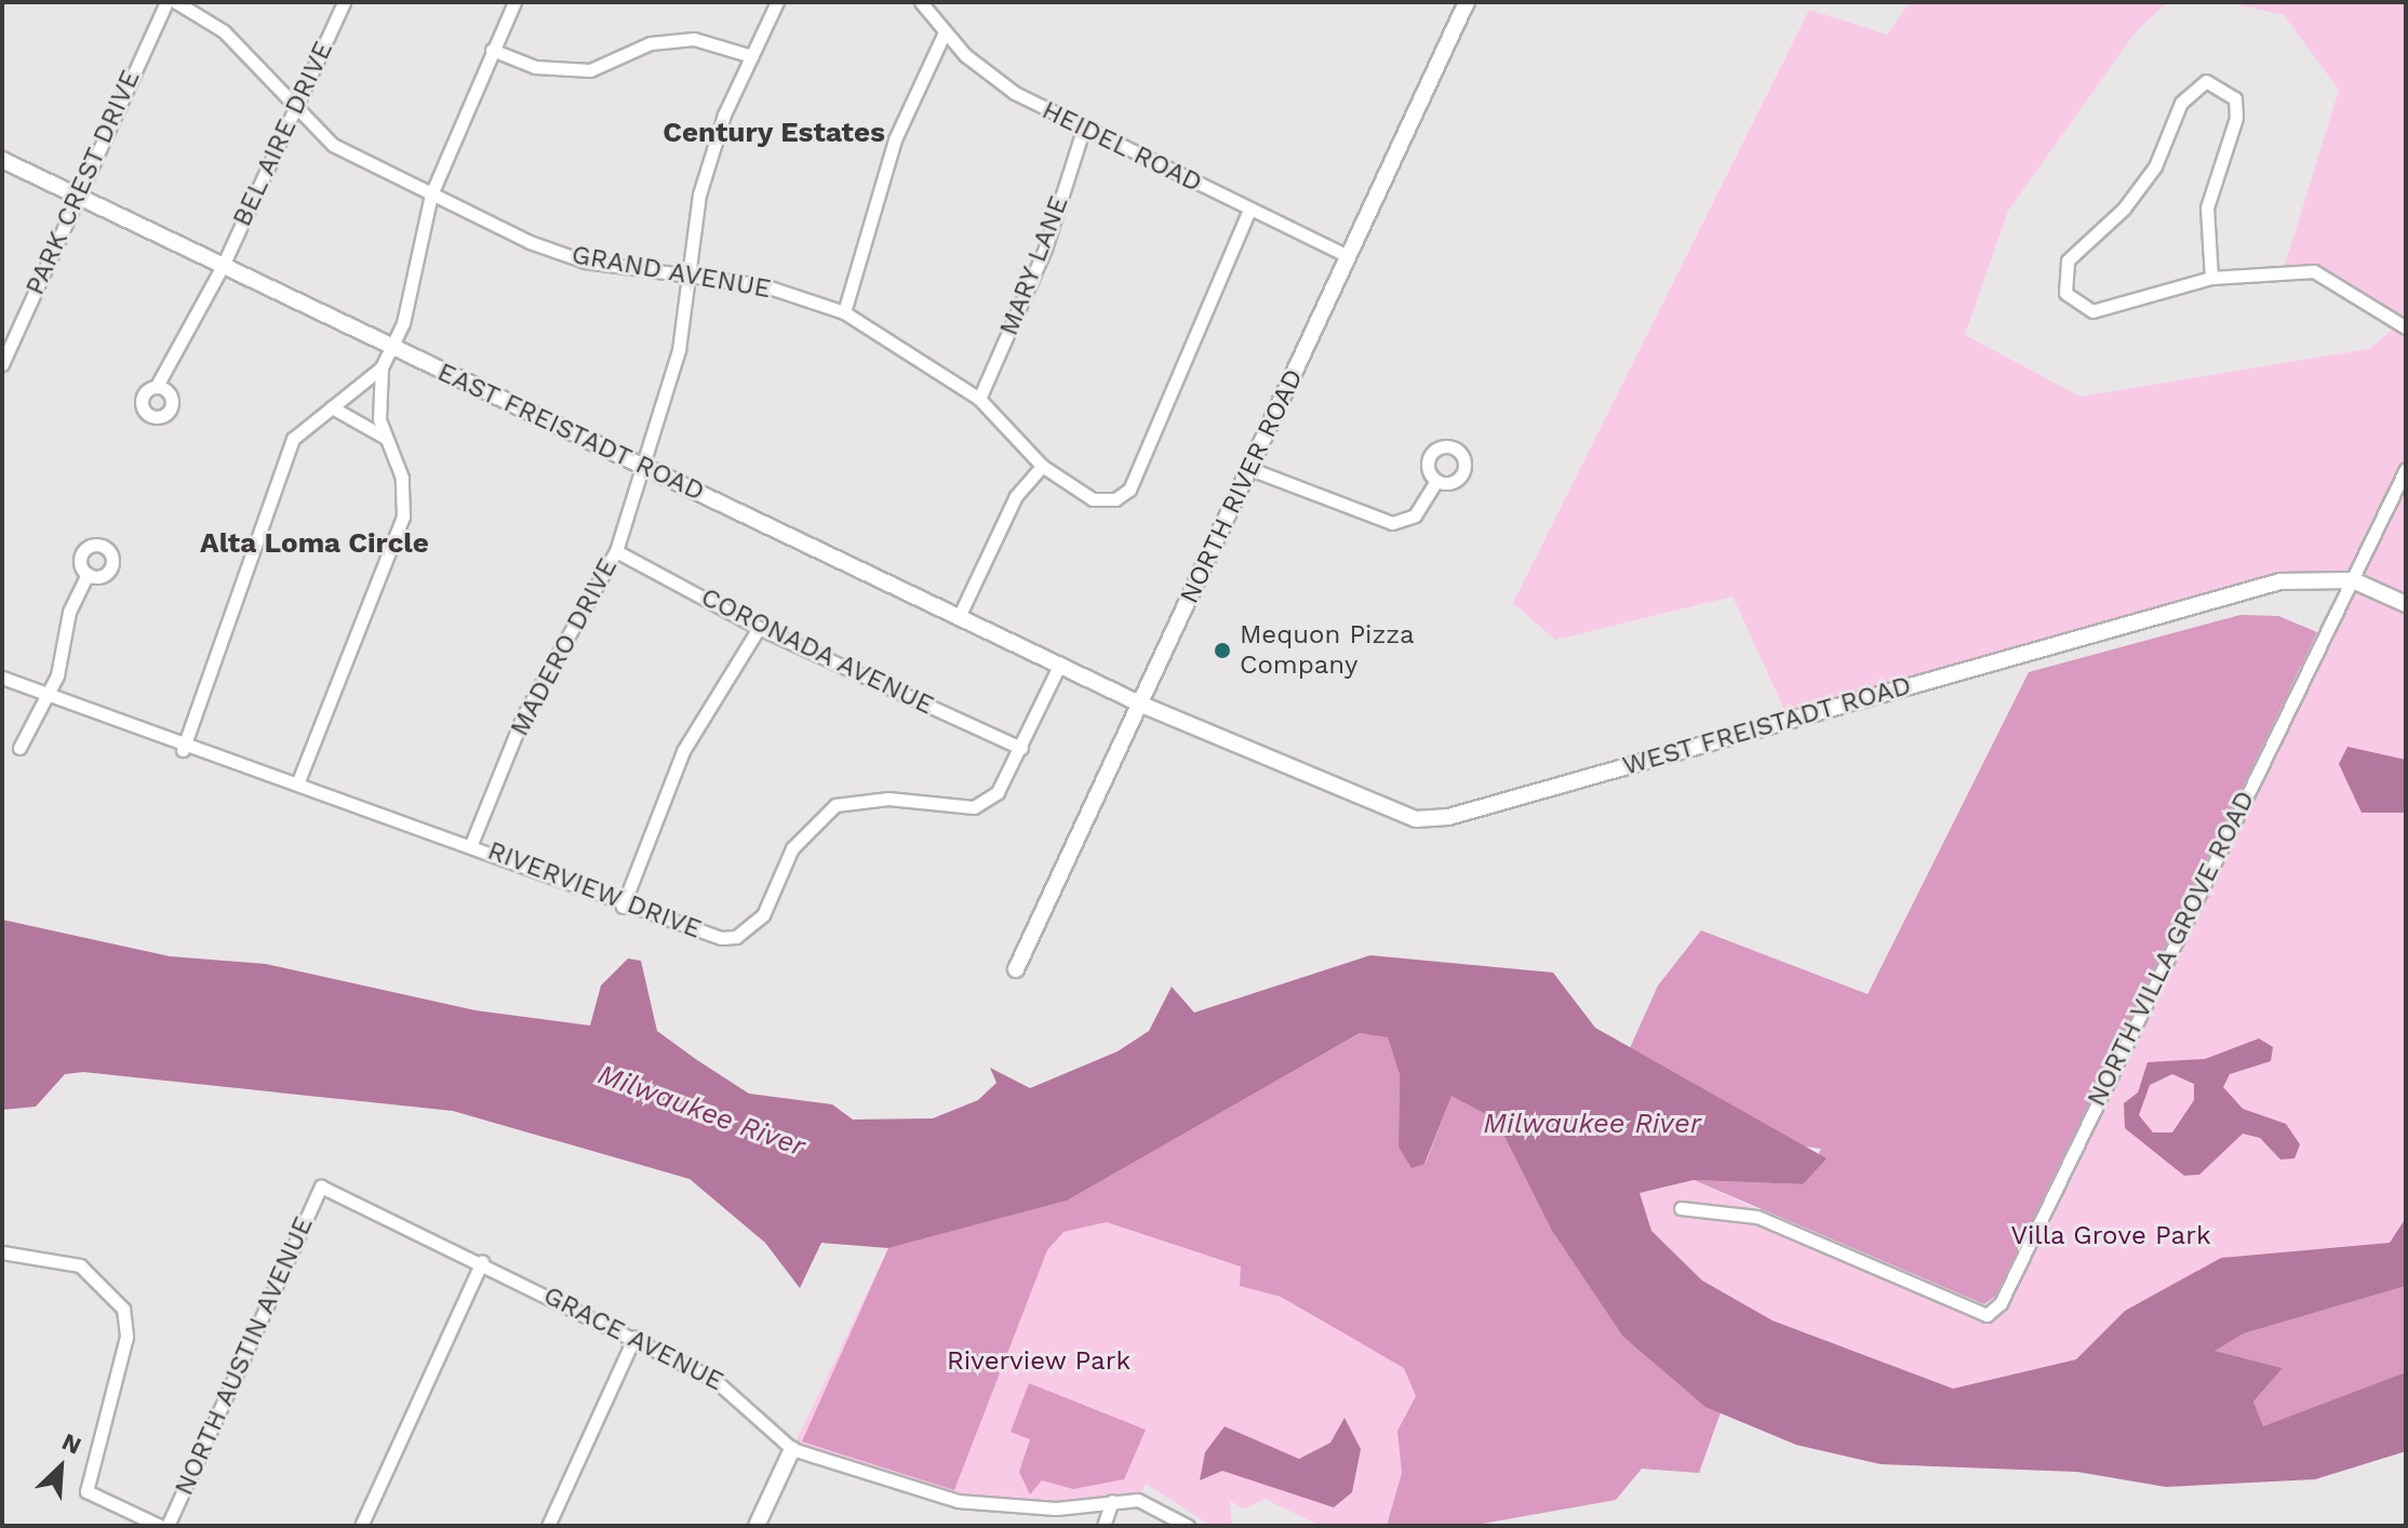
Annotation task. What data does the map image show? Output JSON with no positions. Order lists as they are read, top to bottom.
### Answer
{
  "streets": {
    "street": [
      "BEL AIRE DRIVE",
      "HEIDEL ROAD",
      "PARK CREST DRIVE",
      "MARY LANE",
      "GRAND AVENUE",
      "EAST FREISTADT ROAD",
      "NORTH RIVER ROAD",
      "MADERO DRIVE",
      "CORONADA AVENUE",
      "WEST FREISTADT ROAD",
      "RIVERVIEW DRIVE",
      "NORTH VILLA GROVE ROAD",
      "GRACE AVENUE",
      "NORTH AUSTIN AVENUE"
    ]
  },
  "crossings": [
    ["BEL AIRE DRIVE", "GRAND AVENUE"],
    ["BEL AIRE DRIVE", "EAST FREISTADT ROAD"],
    ["HEIDEL ROAD", "MARY LANE"],
    ["HEIDEL ROAD", "GRAND AVENUE"],
    ["HEIDEL ROAD", "NORTH RIVER ROAD"],
    ["PARK CREST DRIVE", "EAST FREISTADT ROAD"],
    ["MARY LANE", "GRAND AVENUE"],
    ["GRAND AVENUE", "MADERO DRIVE"],
    ["EAST FREISTADT ROAD", "NORTH RIVER ROAD"],
    ["EAST FREISTADT ROAD", "MADERO DRIVE"],
    ["EAST FREISTADT ROAD", "WEST FREISTADT ROAD"],
    ["EAST FREISTADT ROAD", "RIVERVIEW DRIVE"],
    ["NORTH RIVER ROAD", "WEST FREISTADT ROAD"],
    ["MADERO DRIVE", "CORONADA AVENUE"],
    ["MADERO DRIVE", "RIVERVIEW DRIVE"],
    ["CORONADA AVENUE", "RIVERVIEW DRIVE"],
    ["WEST FREISTADT ROAD", "NORTH VILLA GROVE ROAD"],
    ["GRACE AVENUE", "NORTH AUSTIN AVENUE"]
  ],
  "districts": ["Century Estates", "Alta Loma Circle"],
  "water": ["Milwaukee River"],
  "parks": ["Villa Grove Park", "Riverview Park"],
  "places": ["Mequon Pizza Company"],
  "north": "top right"
}
